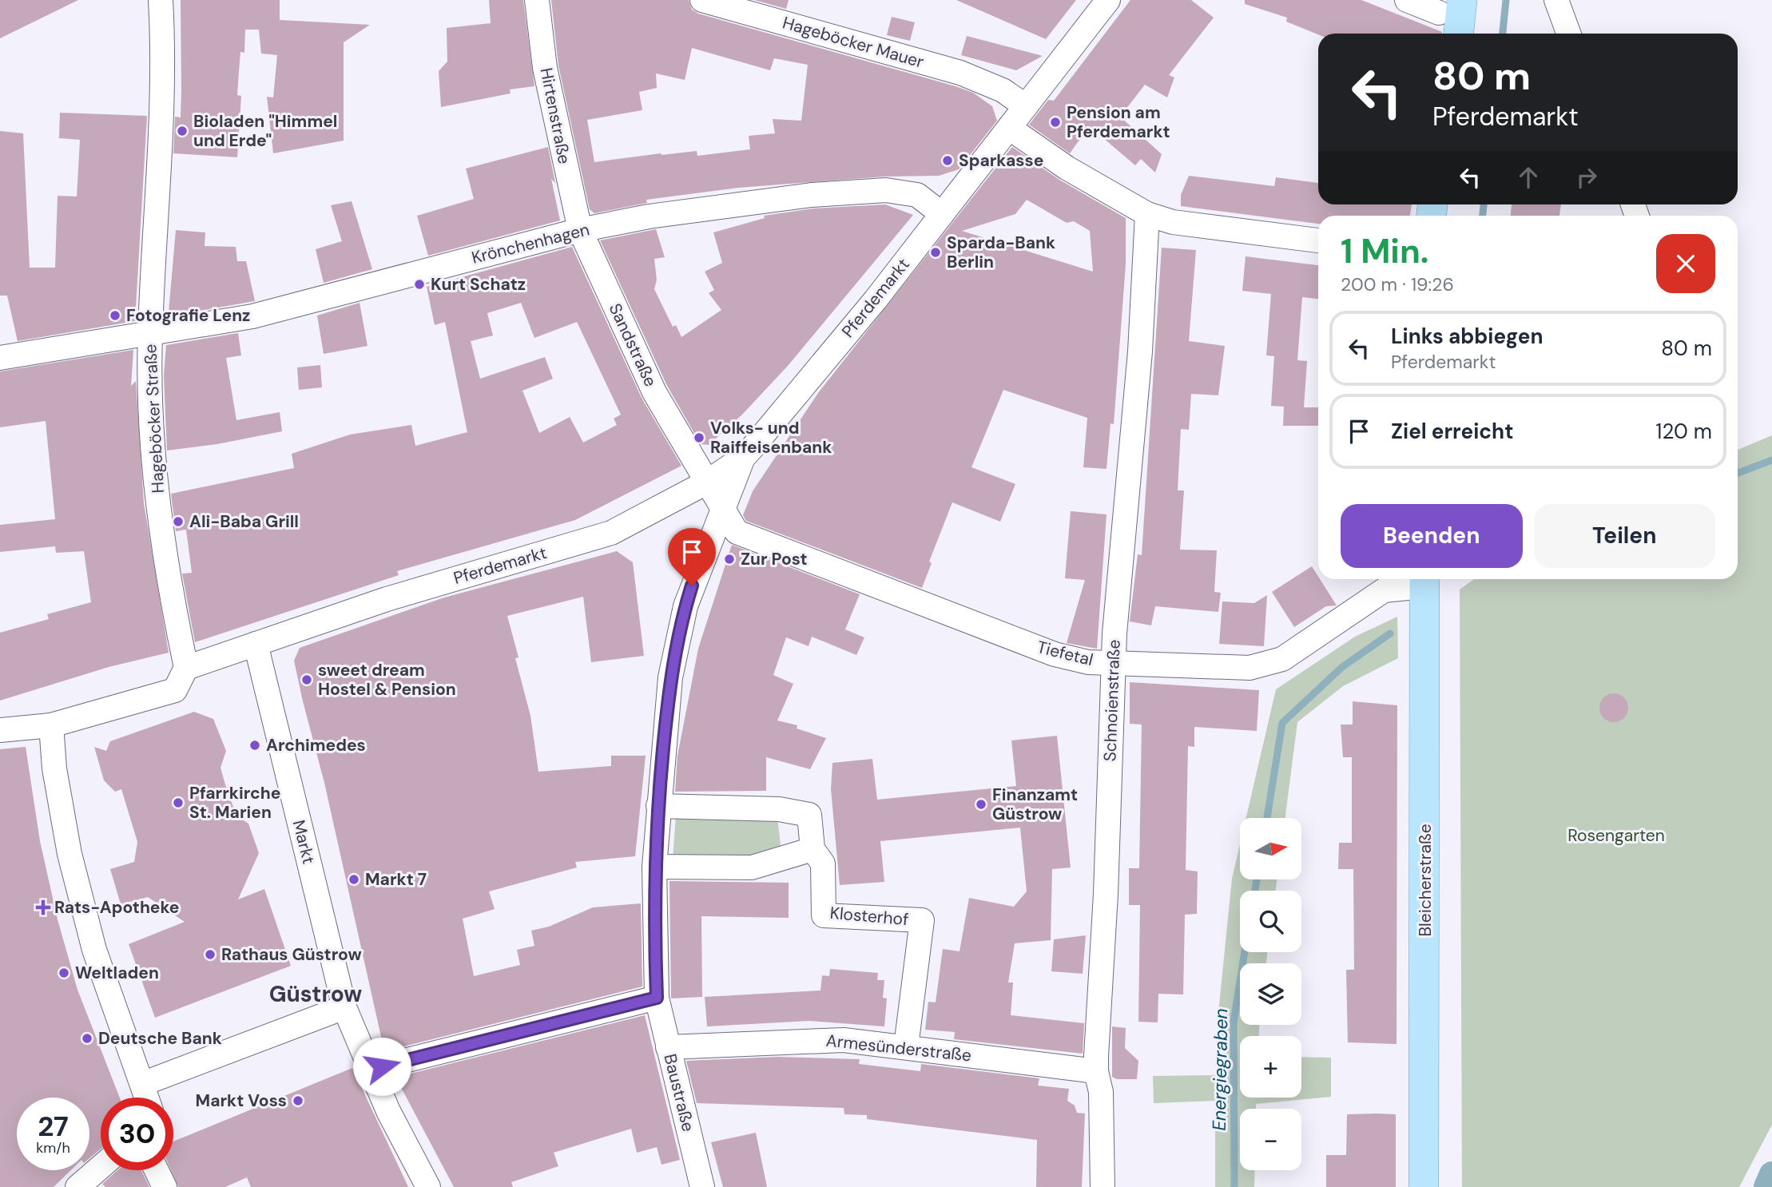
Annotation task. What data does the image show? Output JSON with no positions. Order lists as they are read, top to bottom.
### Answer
{
  "streets": {
    "main road": ["Bleicherstraße"],
    "street": [
      "Hageböcker Mauer",
      "Hirtenstraße",
      "Krönchenhagen",
      "Pferdemarkt",
      "Sandstraße",
      "Hageböcker Straße",
      "Tiefetal",
      "Schnoienstraße",
      "Markt",
      "Klosterhof",
      "Armesünderstraße",
      "Baustraße"
    ]
  },
  "crossings": [
    ["Hageböcker Mauer", "Pferdemarkt"],
    ["Hirtenstraße", "Krönchenhagen"],
    ["Hirtenstraße", "Sandstraße"],
    ["Krönchenhagen", "Pferdemarkt"],
    ["Krönchenhagen", "Sandstraße"],
    ["Krönchenhagen", "Hageböcker Straße"],
    ["Pferdemarkt", "Sandstraße"],
    ["Pferdemarkt", "Tiefetal"],
    ["Pferdemarkt", "Markt"],
    ["Pferdemarkt", "Klosterhof"],
    ["Pferdemarkt", "Baustraße"],
    ["Tiefetal", "Schnoienstraße"],
    ["Tiefetal", "Bleicherstraße"],
    ["Schnoienstraße", "Armesünderstraße"],
    ["Klosterhof", "Armesünderstraße"],
    ["Armesünderstraße", "Baustraße"]
  ],
  "districts": ["Güstrow"],
  "water": ["Energiegraben"],
  "parks": ["Rosengarten"],
  "places": {
    "other": [
      "Pension am Pferdemarkt",
      "Bioladen \"Himmel und Erde\"",
      "Sparkasse",
      "Sparda-Bank Berlin",
      "Kurt Schatz",
      "Fotografie Lenz",
      "Volks- und Raiffeisenbank",
      "Ali-Baba Grill",
      "Zur Post",
      "sweet dream Hostel & Pension",
      "Archimedes",
      "Pfarrkirche St. Marien",
      "Finanzamt Güstrow",
      "Markt 7",
      "Rathaus Güstrow",
      "Weltladen",
      "Deutsche Bank",
      "Markt Voss"
    ],
    "health": ["Rats-Apotheke"]
  },
  "north": "right",
  "page": {
    "turn": ["80 m", "Pferdemarkt"],
    "heading": ["1 Min.", "200 m · 19:26"],
    "list": [
      {
        "name": "Links abbiegen",
        "note": "Pferdemarkt",
        "value": "80 m"
      },
      {
        "name": "Ziel erreicht",
        "value": "120 m"
      }
    ],
    "buttons": ["Beenden", "Teilen"],
    "map_buttons": ["+", "−"],
    "speed": "27 km/h",
    "limit": "30"
  }
}
